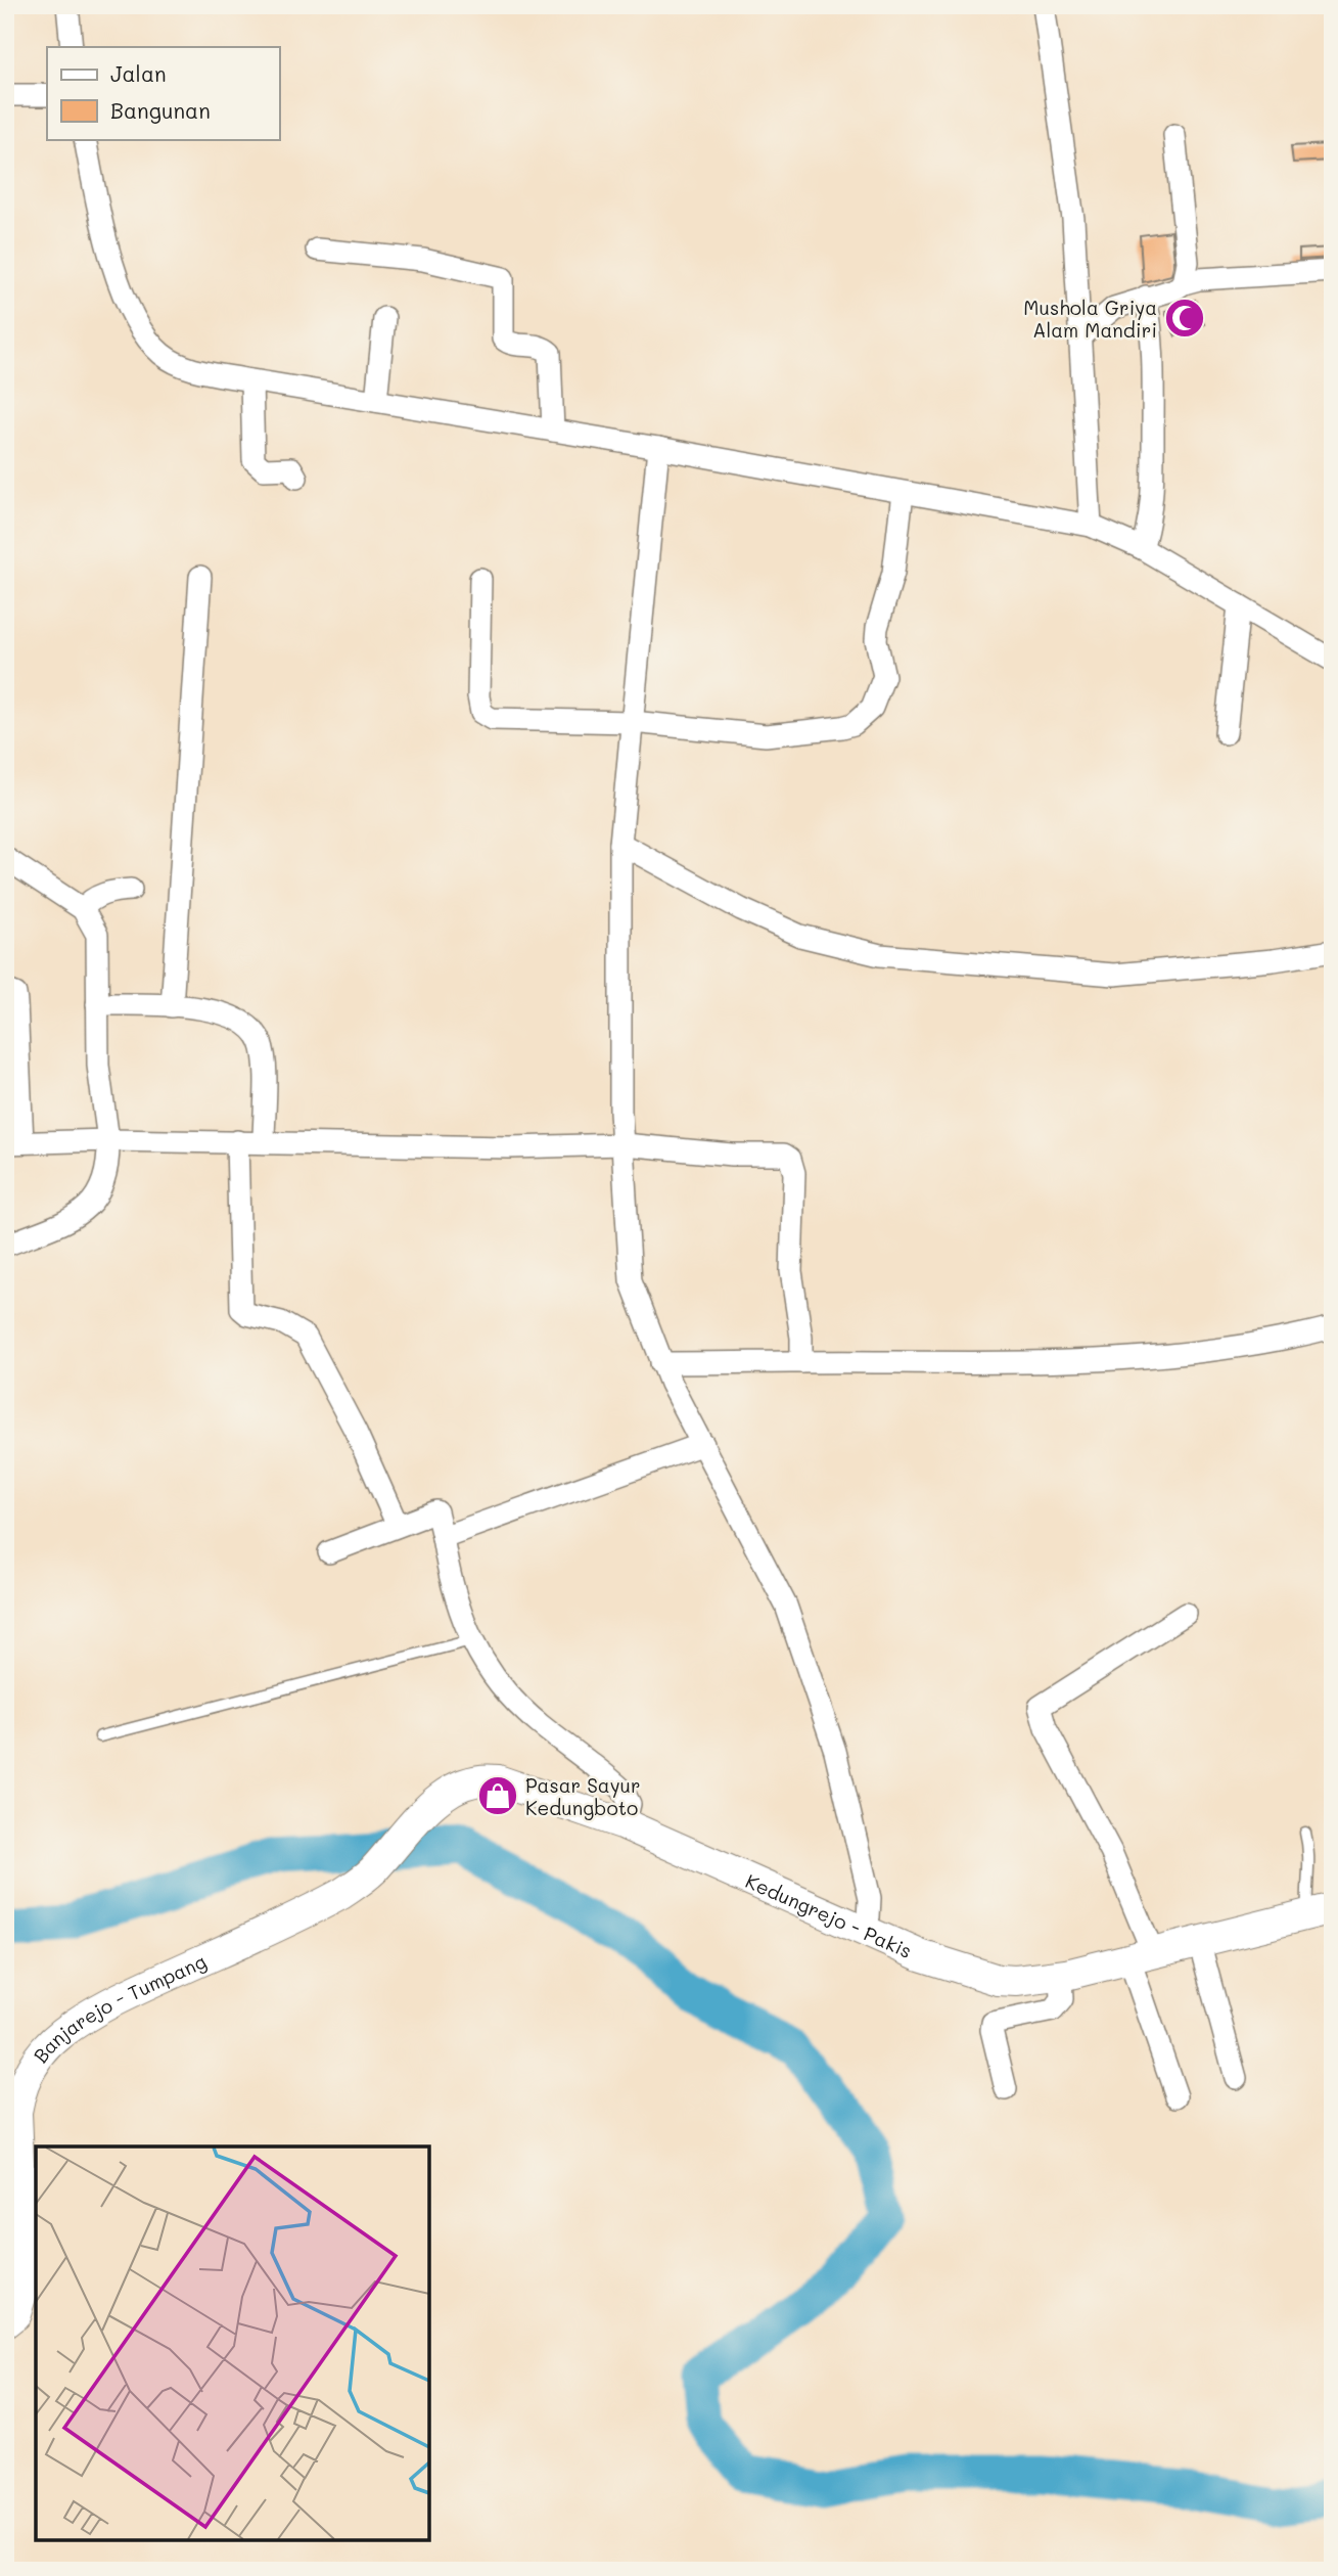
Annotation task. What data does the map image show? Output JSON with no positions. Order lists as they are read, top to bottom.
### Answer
{
  "streets": {
    "main road": ["Kedungrejo - Pakis", "Banjarejo - Tumpang"]
  },
  "crossings": [
    ["Kedungrejo - Pakis", "Banjarejo - Tumpang"]
  ],
  "places": {
    "mosque": ["Mushola Griya Alam Mandiri"],
    "shop": ["Pasar Sayur Kedungboto"]
  },
  "legend": ["Jalan", "Bangunan"]
}
